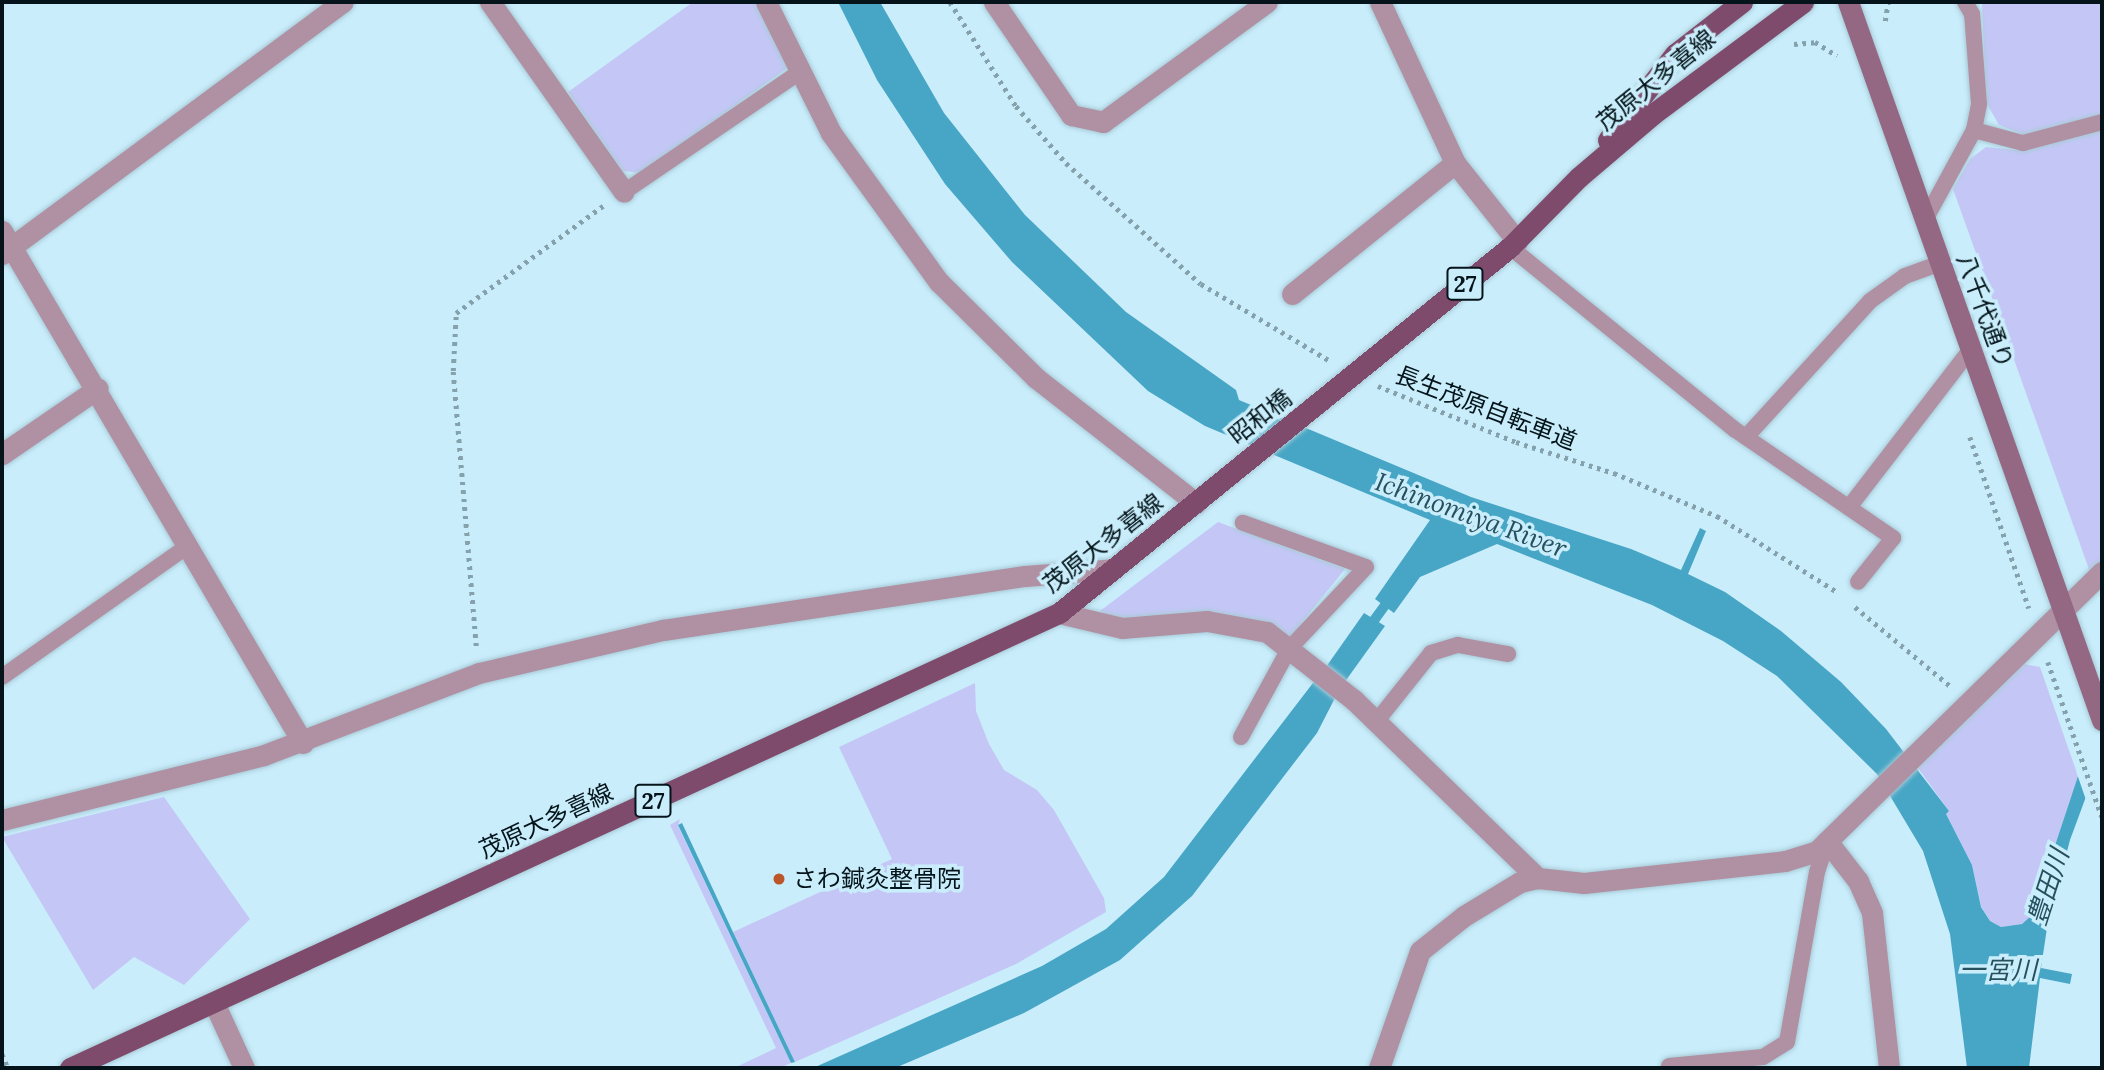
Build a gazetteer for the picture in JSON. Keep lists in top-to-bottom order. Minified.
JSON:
{"streets":{"main road":["茂原大多喜線","27","昭和橋"],"street":["八千代通り"],"path":["長生茂原自転車道"]},"crossings":[["茂原大多喜線","長生茂原自転車道"],["茂原大多喜線","昭和橋"],["長生茂原自転車道","昭和橋"]],"water":["Ichinomiya River","豊田川","一宮川"],"places":["さわ鍼灸整骨院"]}
